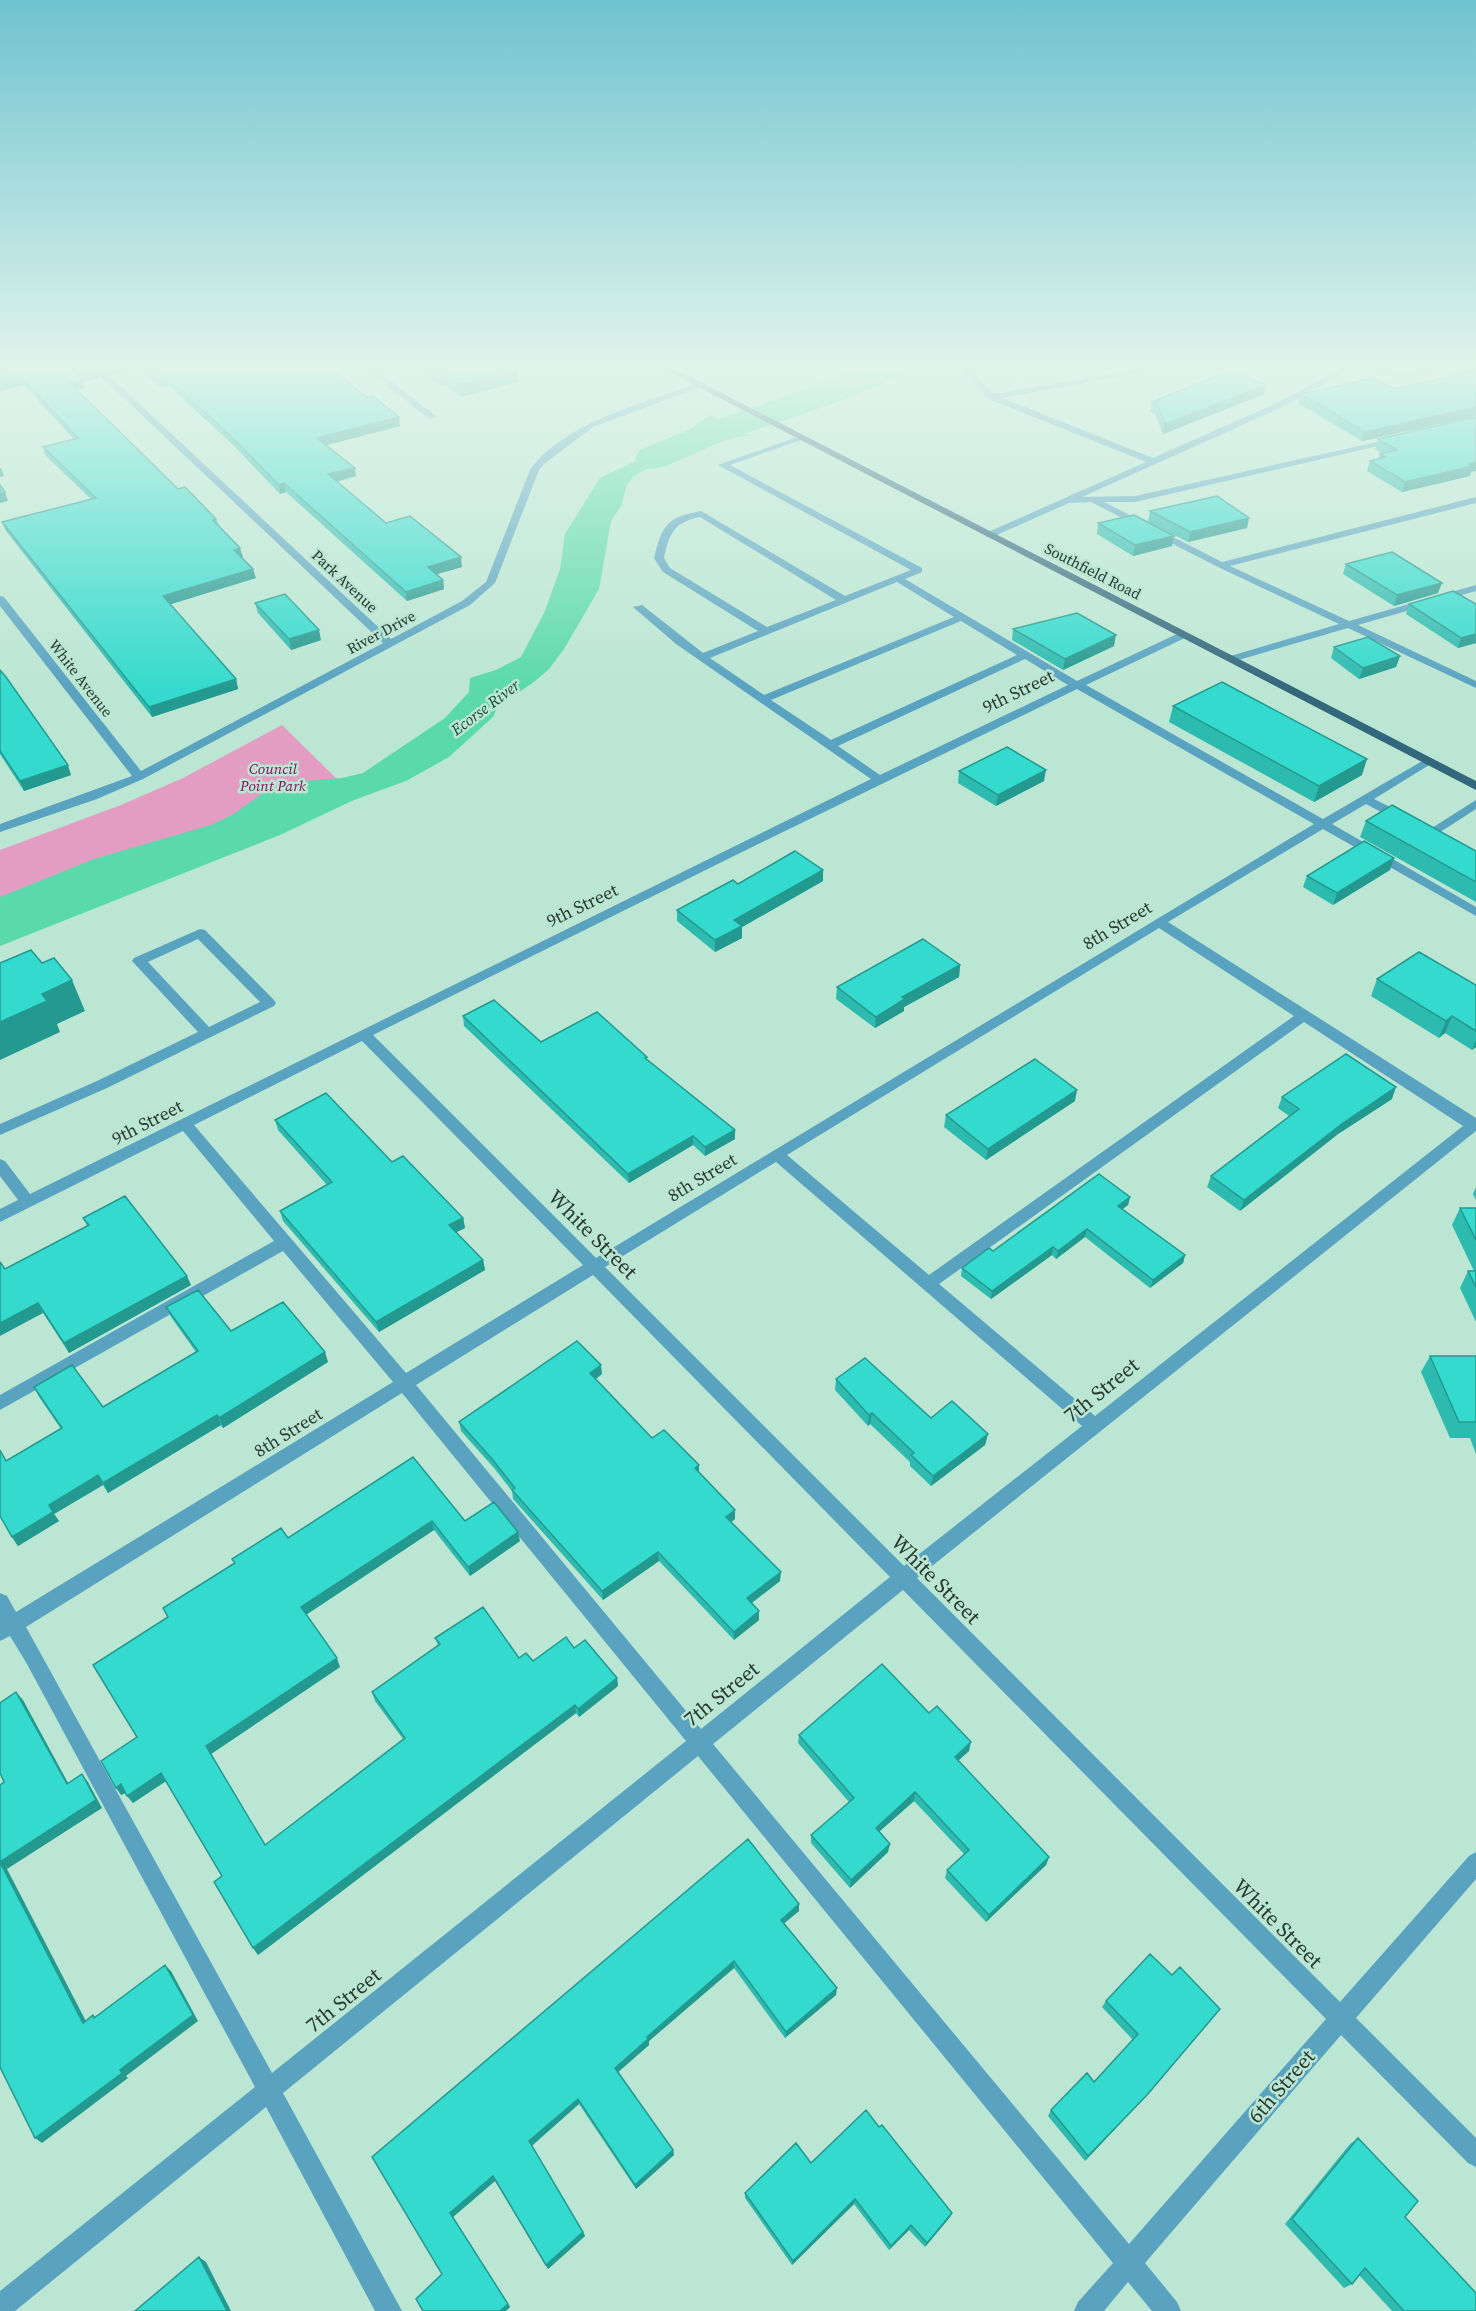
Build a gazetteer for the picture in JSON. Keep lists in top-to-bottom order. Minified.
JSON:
{"streets":{"main road":["Southfield Road"],"street":["Park Avenue","River Drive","White Avenue","9th Street","8th Street","White Street","7th Street","6th Street"]},"crossings":[["Southfield Road","9th Street"],["Southfield Road","8th Street"],["Park Avenue","River Drive"],["River Drive","White Avenue"],["9th Street","White Street"],["8th Street","White Street"],["White Street","7th Street"],["White Street","6th Street"]],"water":["Ecorse River"],"parks":["Council Point Park"]}
